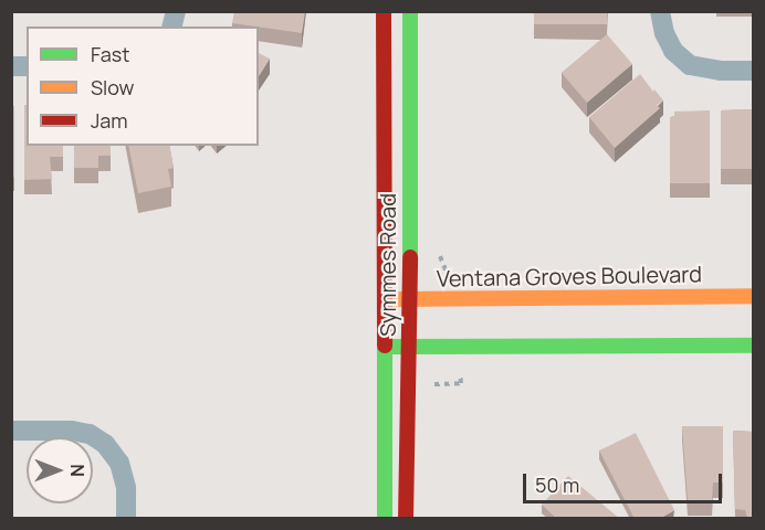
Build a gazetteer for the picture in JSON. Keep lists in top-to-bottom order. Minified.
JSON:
{"streets":{"street":["Symmes Road","Ventana Groves Boulevard"]},"crossings":[["Symmes Road","Ventana Groves Boulevard"]],"legend":["Fast","Slow","Jam"],"scale_bar":"50 m","north":"right"}
